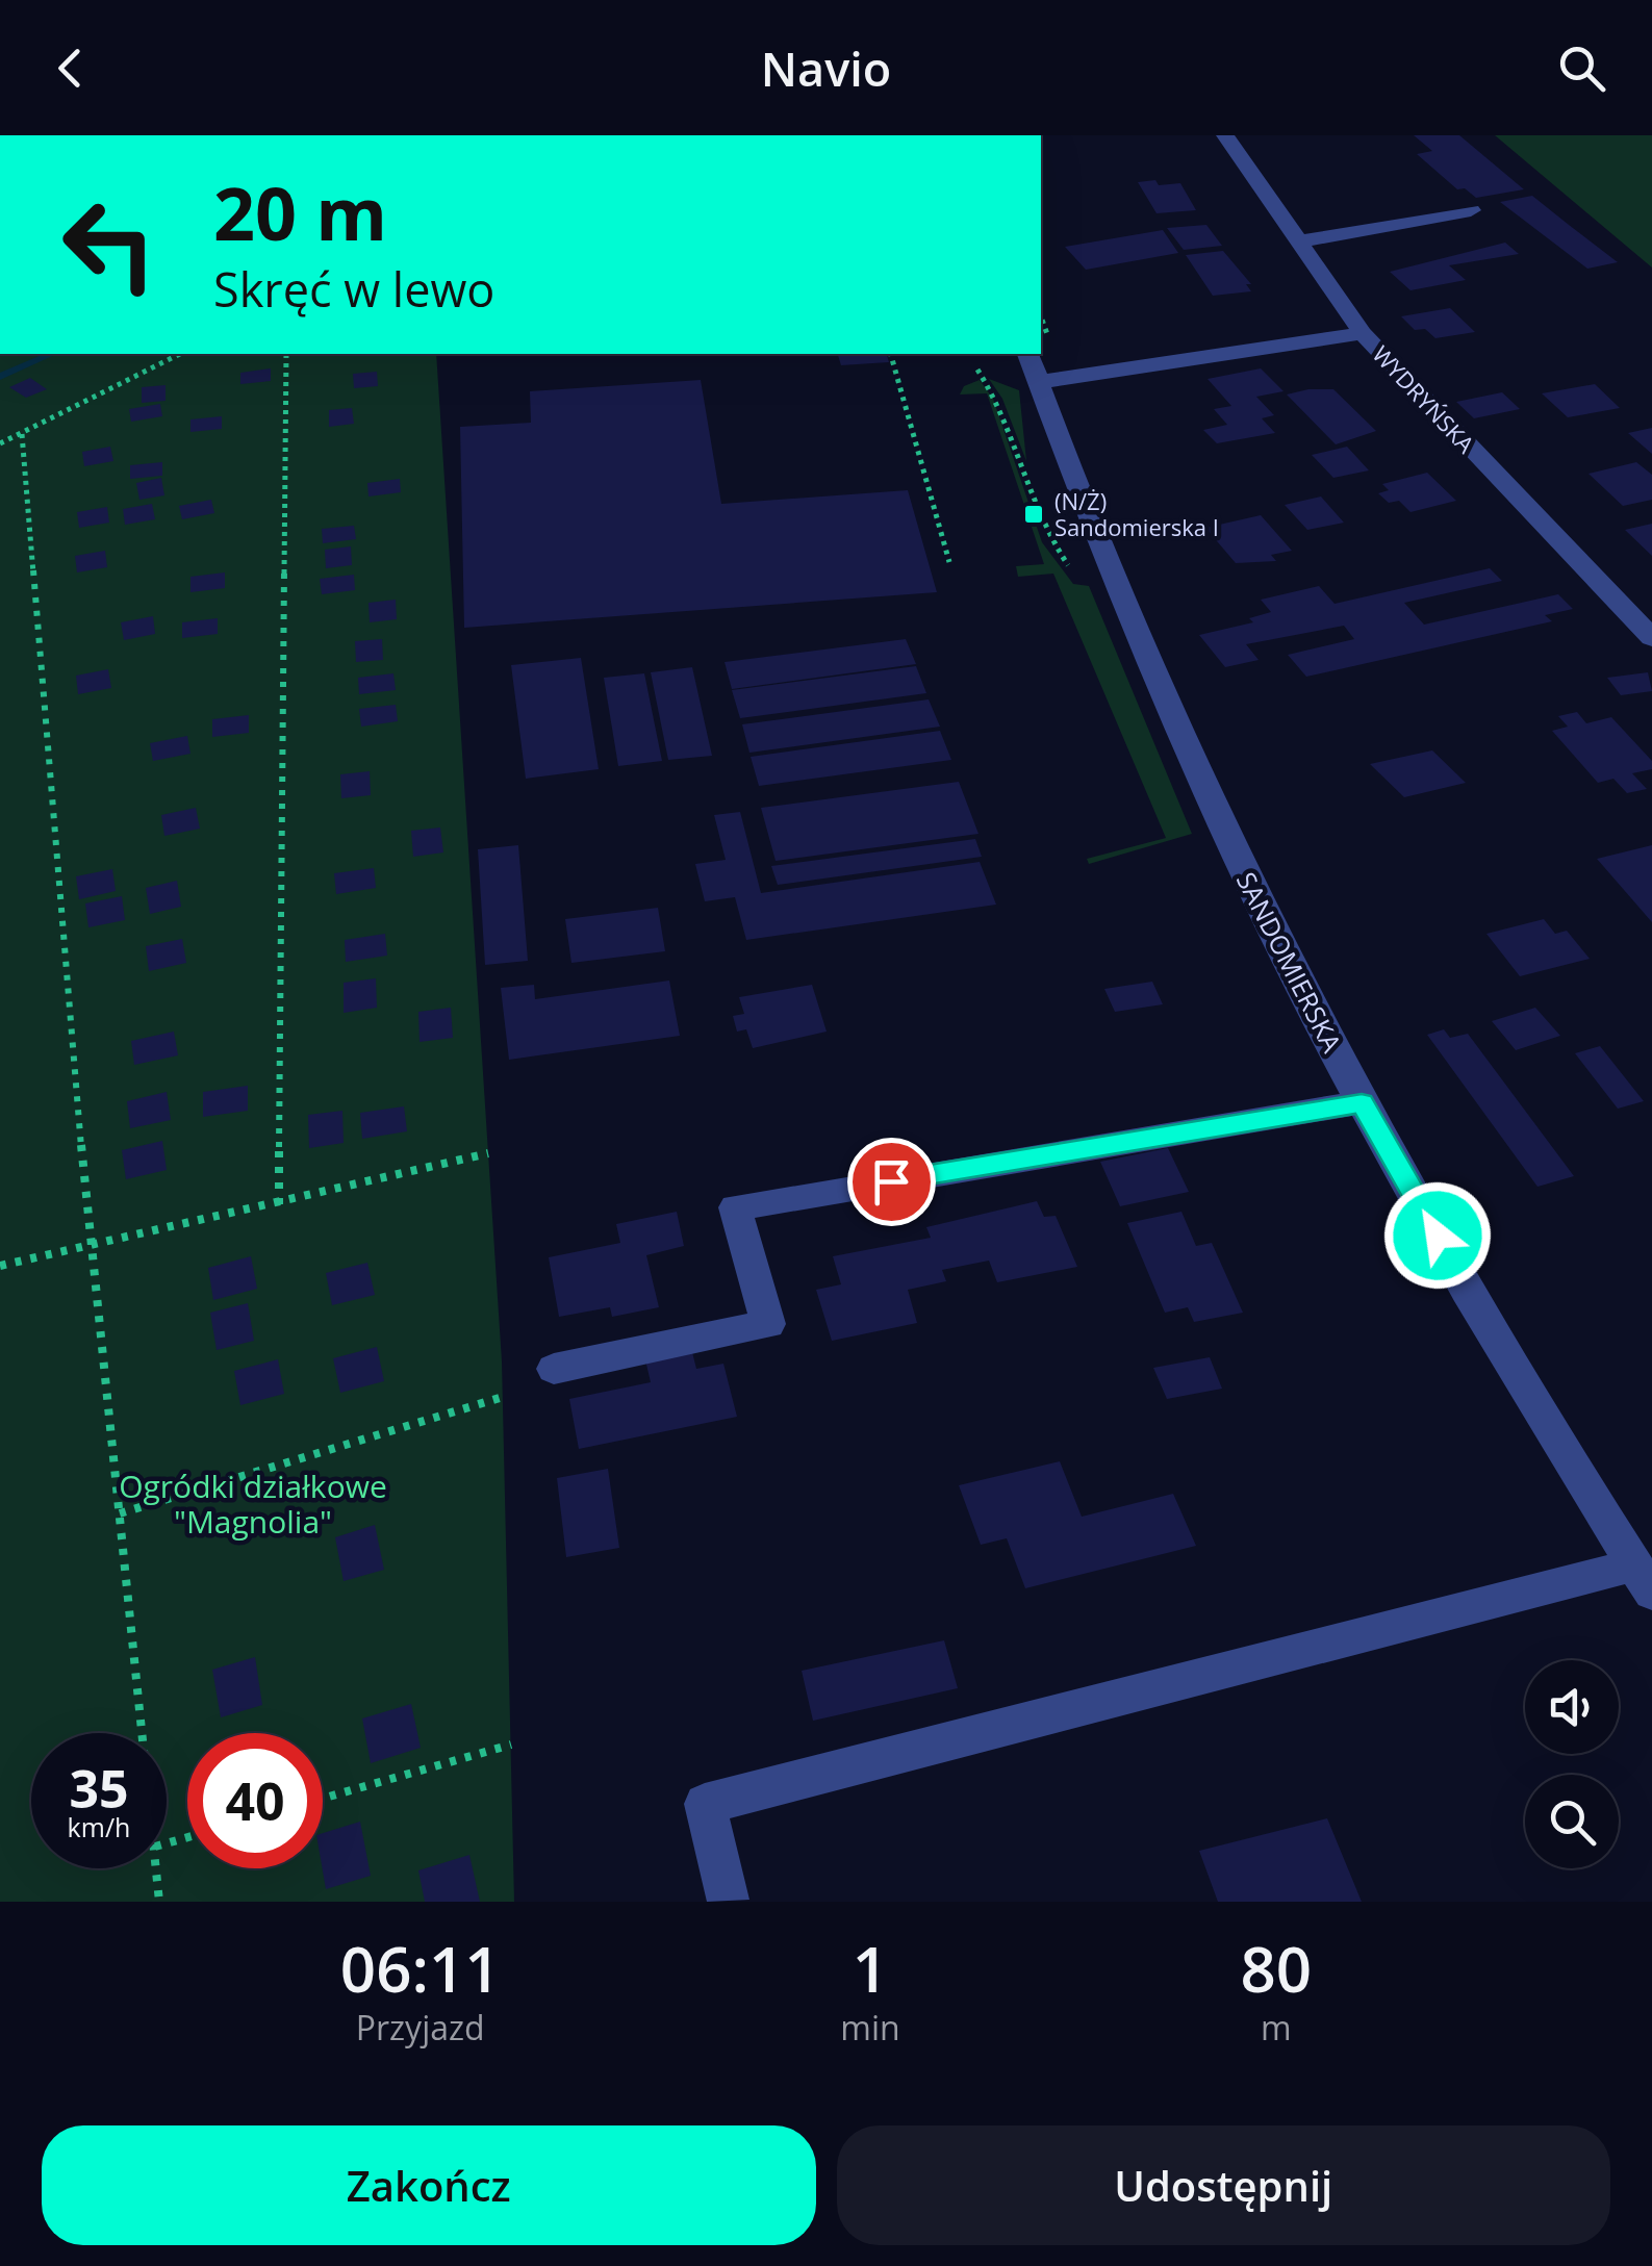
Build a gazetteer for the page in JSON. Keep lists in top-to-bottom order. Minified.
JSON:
{"streets":{"street":["WYDRYŃSKA","SANDOMIERSKA"]},"parks":["Ogródki działkowe \"Magnolia\""],"places":{"transit":["(N/Ż) Sandomierska I"]},"page":{"header":"Navio","turn":["20 m","Skręć w lewo"],"speed":"35 km/h","limit":"40","eta":["06:11","Przyjazd","1","min","80","m"],"buttons":["Zakończ","Udostępnij"]}}
